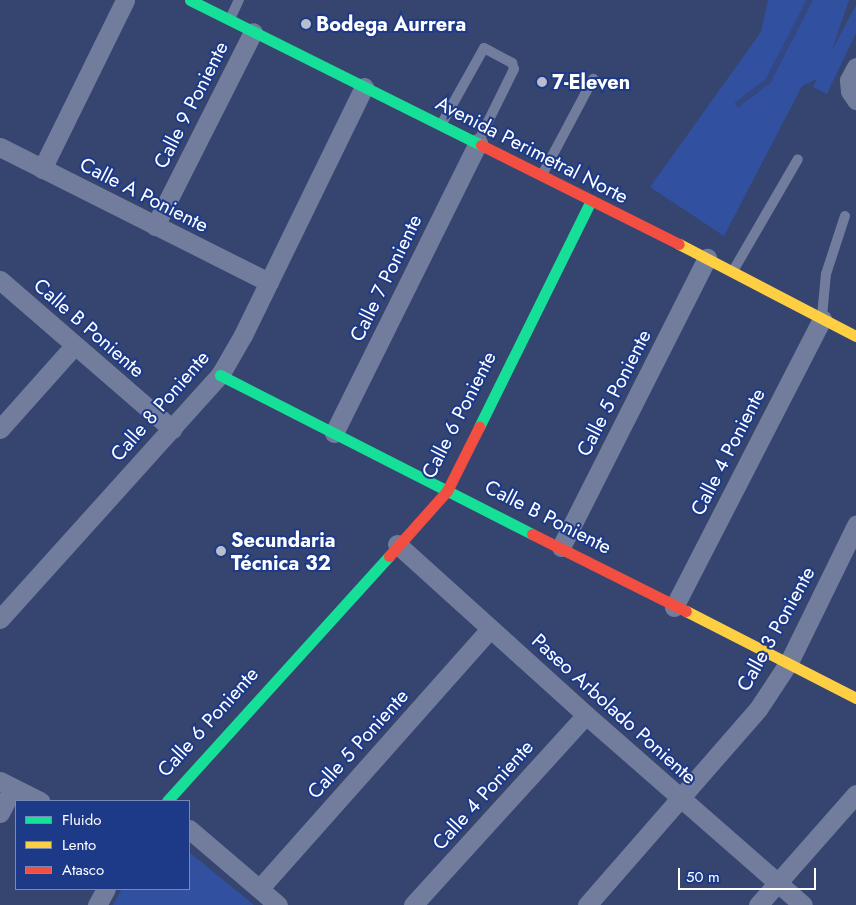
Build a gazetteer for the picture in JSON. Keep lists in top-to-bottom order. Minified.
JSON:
{"streets":{"street":["Calle 9 Poniente","Avenida Perimetral Norte","Calle A Poniente","Calle 7 Poniente","Calle B Poniente","Calle 5 Poniente","Calle 8 Poniente","Calle 6 Poniente","Calle 4 Poniente","Calle 3 Poniente","Paseo Arbolado Poniente"]},"crossings":[["Calle 9 Poniente","Avenida Perimetral Norte"],["Calle 9 Poniente","Calle A Poniente"],["Avenida Perimetral Norte","Calle 7 Poniente"],["Avenida Perimetral Norte","Calle 5 Poniente"],["Avenida Perimetral Norte","Calle 8 Poniente"],["Avenida Perimetral Norte","Calle 6 Poniente"],["Avenida Perimetral Norte","Calle 4 Poniente"],["Calle A Poniente","Calle 8 Poniente"],["Calle 7 Poniente","Calle B Poniente"],["Calle B Poniente","Calle 5 Poniente"],["Calle B Poniente","Calle 8 Poniente"],["Calle B Poniente","Calle 6 Poniente"],["Calle B Poniente","Calle 4 Poniente"],["Calle B Poniente","Calle 3 Poniente"],["Calle 5 Poniente","Paseo Arbolado Poniente"],["Calle 6 Poniente","Paseo Arbolado Poniente"],["Calle 4 Poniente","Paseo Arbolado Poniente"],["Calle 3 Poniente","Paseo Arbolado Poniente"]],"places":["Bodega Aurrera","7-Eleven","Secundaria Técnica 32"],"legend":["Fluido","Lento","Atasco"],"scale_bar":"50 m"}
